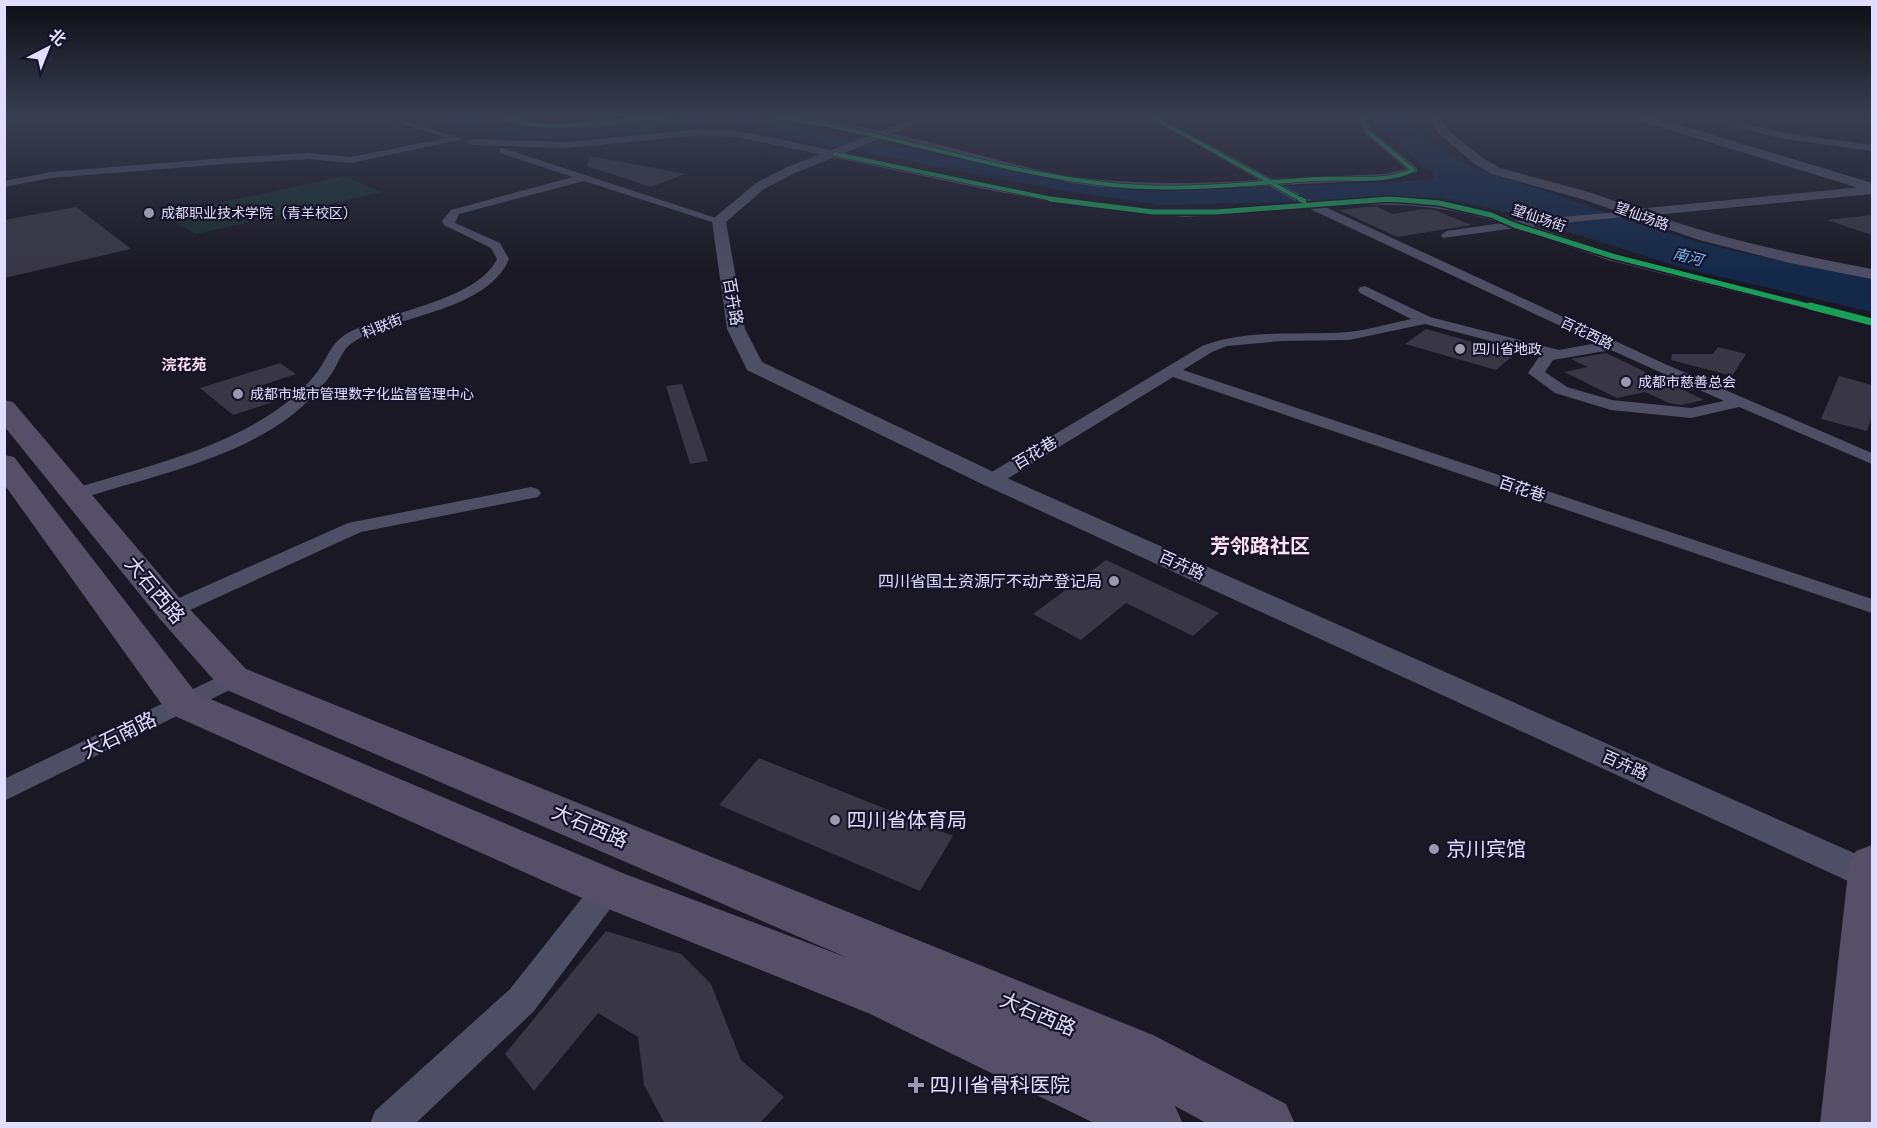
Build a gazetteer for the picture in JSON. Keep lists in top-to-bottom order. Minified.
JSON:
{"streets":{"main road":["大石西路"],"street":["望仙场路","望仙场街","百卉路","科联街","百花西路","百花巷","大石南路"]},"crossings":[["望仙场街","百花西路"],["百卉路","百花巷"],["科联街","大石西路"],["大石西路","大石南路"]],"districts":["浣花苑","芳邻路社区"],"water":["南河"],"places":{"other":["成都职业技术学院（青羊校区）","四川省地政","成都市慈善总会","成都市城市管理数字化监督管理中心","四川省国土资源厅不动产登记局","四川省体育局","京川宾馆"],"health":["四川省骨科医院"]},"north":"top right"}
